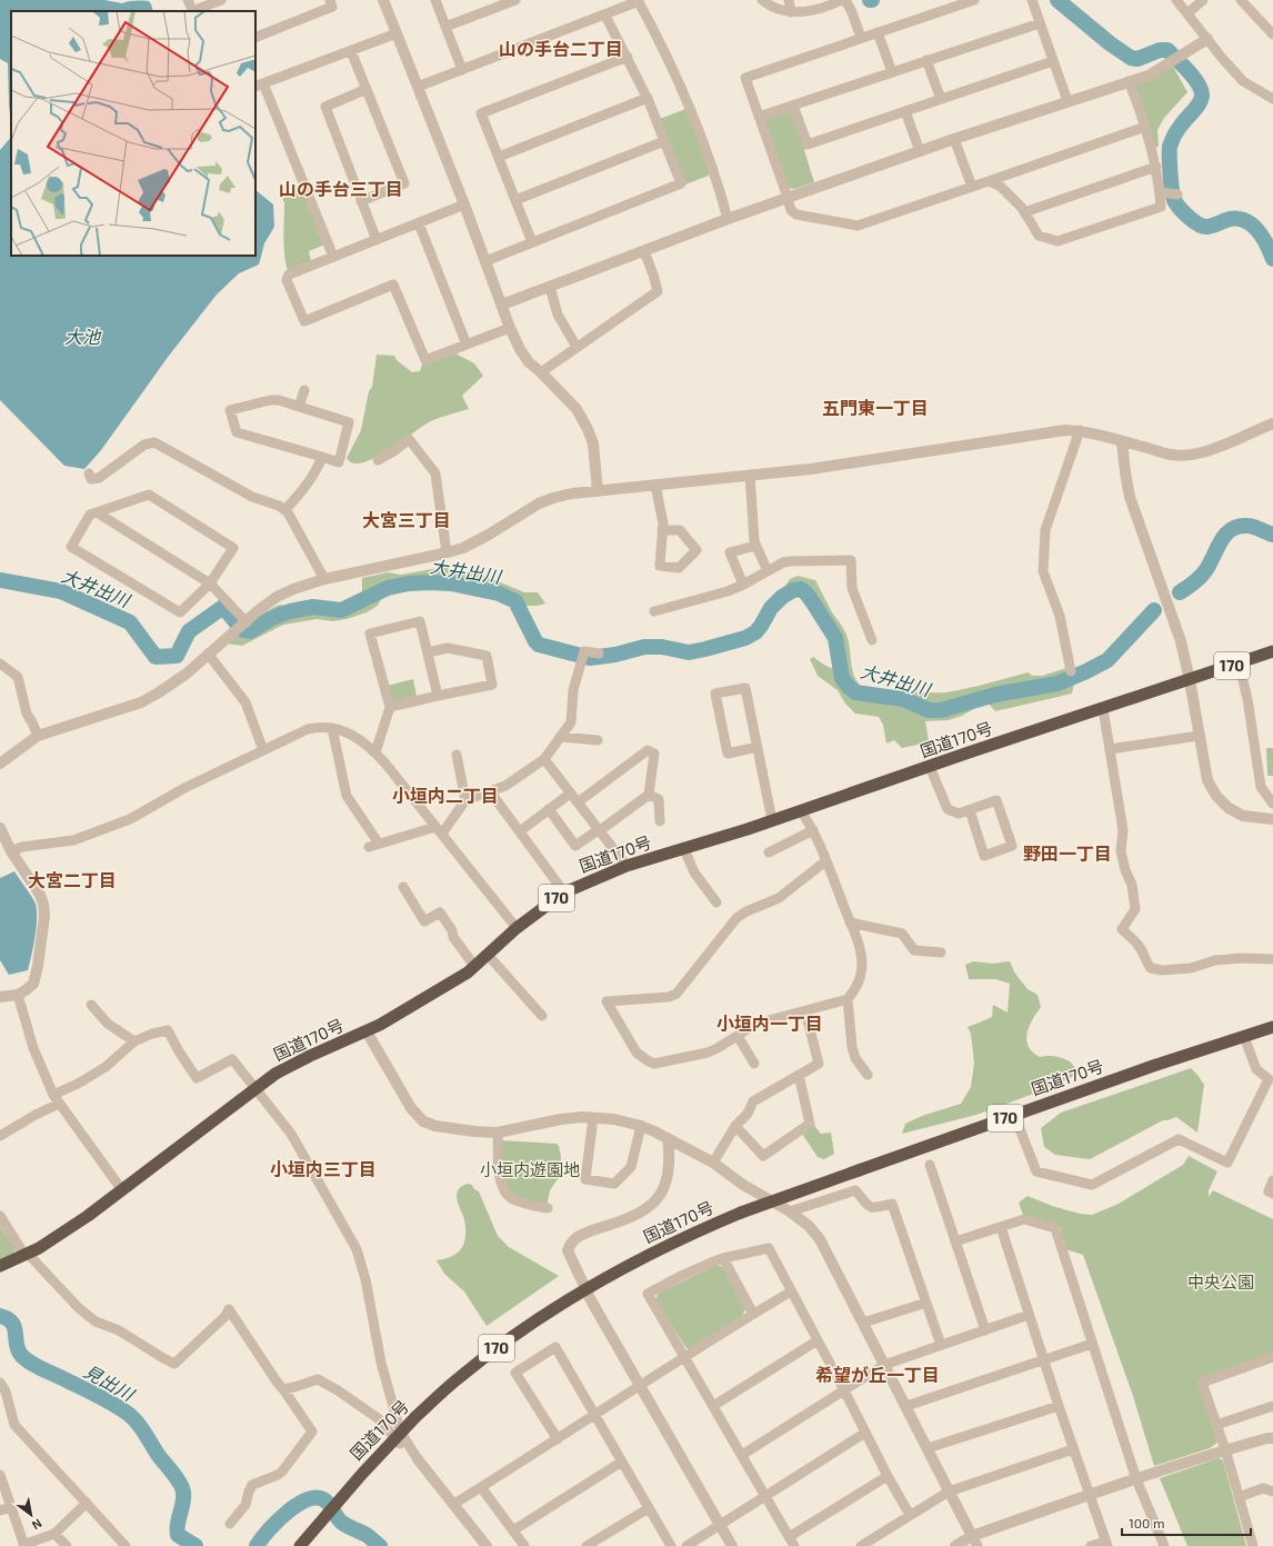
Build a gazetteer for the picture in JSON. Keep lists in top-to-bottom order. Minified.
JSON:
{"streets":{"highway":["170","国道170号"]},"districts":["山の手台二丁目","山の手台三丁目","五門東一丁目","大宮三丁目","小垣内二丁目","野田一丁目","大宮二丁目","小垣内一丁目","小垣内三丁目","希望が丘一丁目"],"water":["大池","大井出川","見出川"],"parks":["小垣内遊園地","中央公園"],"scale_bar":"100 m","north":"bottom right"}
